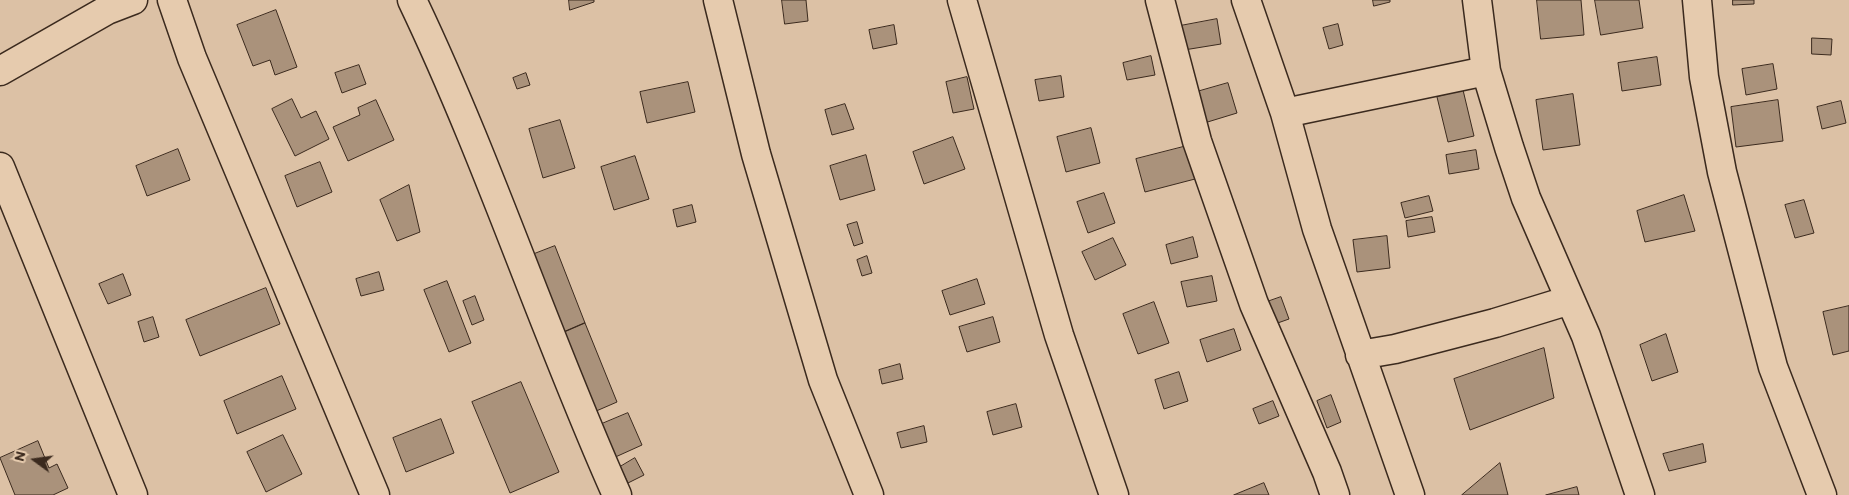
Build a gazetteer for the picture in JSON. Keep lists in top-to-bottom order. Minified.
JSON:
{"north":"left"}
